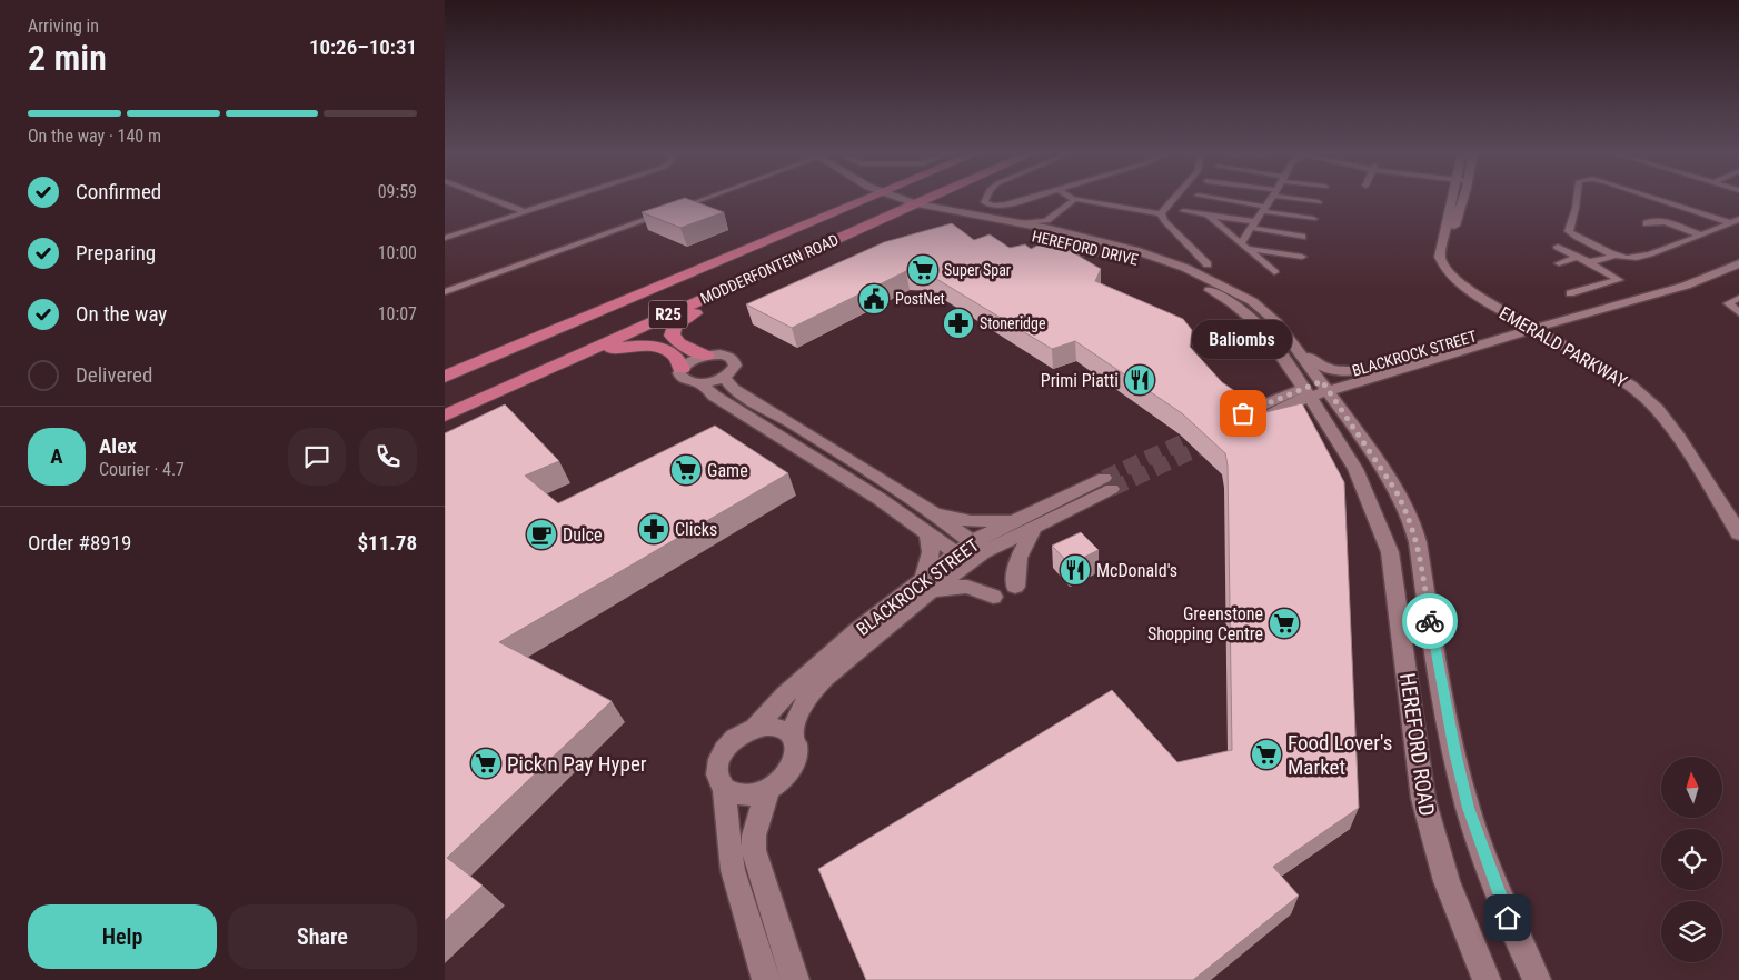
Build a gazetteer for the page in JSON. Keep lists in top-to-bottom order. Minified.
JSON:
{"streets":{"main road":["MODDERFONTEIN ROAD","R25"],"street":["HEREFORD DRIVE","EMERALD PARKWAY","BLACKROCK STREET","HEREFORD ROAD"]},"crossings":[["HEREFORD DRIVE","MODDERFONTEIN ROAD"],["HEREFORD DRIVE","BLACKROCK STREET"],["HEREFORD DRIVE","HEREFORD ROAD"],["EMERALD PARKWAY","BLACKROCK STREET"],["BLACKROCK STREET","HEREFORD ROAD"]],"places":{"supermarket":["Super Spar","Game","Greenstone Shopping Centre","Food Lover's Market","Pick n Pay Hyper"],"public building":["PostNet"],"pharmacy":["Stoneridge","Clicks"],"restaurant":["Primi Piatti","McDonald's"],"other":["Baliombs"],"cafe":["Dulce"]},"north":"top","page":{"heading":["2 min","Arriving in","10:26–10:31"],"panel":["Alex","Courier · 4.7","Order #8919","$11.78"],"bar":"On the way · 140 m","list":[["Confirmed","09:59"],["Preparing","10:00"],["On the way","10:07"],"Delivered"],"bubble":"Baliombs","round":"A","buttons":["Help","Share"]}}
